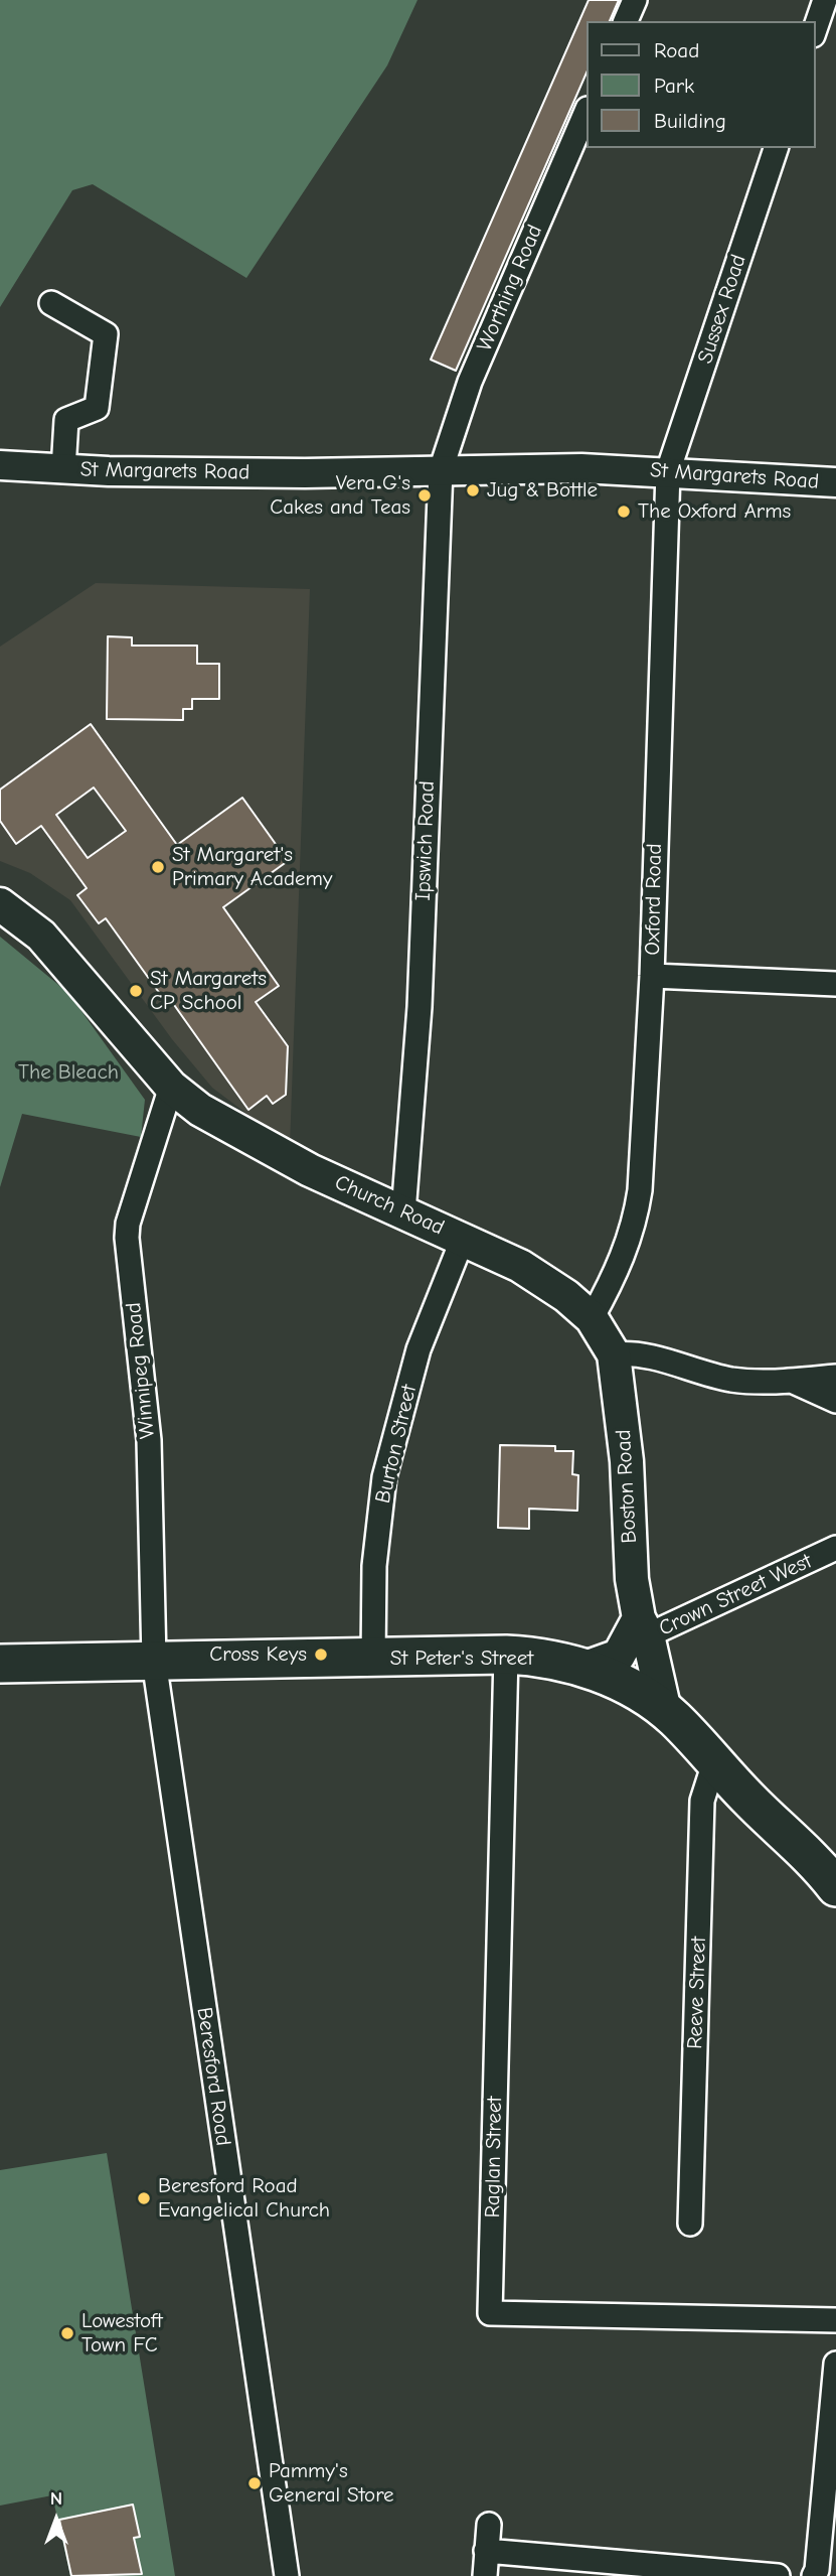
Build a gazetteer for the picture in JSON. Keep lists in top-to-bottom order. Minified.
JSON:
{"streets":{"main road":["Church Road","Boston Road","St Peter's Street"],"street":["Worthing Road","Sussex Road","St Margarets Road","Ipswich Road","Oxford Road","Winnipeg Road","Burton Street","Crown Street West","Reeve Street","Beresford Road","Raglan Street"]},"crossings":[["Worthing Road","St Margarets Road"],["Worthing Road","Ipswich Road"],["Sussex Road","St Margarets Road"],["Sussex Road","Oxford Road"],["St Margarets Road","Ipswich Road"],["St Margarets Road","Oxford Road"],["Ipswich Road","Church Road"],["Oxford Road","Church Road"],["Church Road","Winnipeg Road"],["Church Road","Burton Street"],["Church Road","Boston Road"],["Winnipeg Road","St Peter's Street"],["Winnipeg Road","Beresford Road"],["Burton Street","St Peter's Street"],["Boston Road","Crown Street West"],["Boston Road","St Peter's Street"],["St Peter's Street","Reeve Street"],["St Peter's Street","Beresford Road"],["St Peter's Street","Raglan Street"]],"parks":["The Bleach"],"places":["Jug & Bottle","Vera G's Cakes and Teas","The Oxford Arms","St Margaret's Primary Academy","St Margarets CP School","Cross Keys","Beresford Road Evangelical Church","Lowestoft Town FC","Pammy's General Store"],"legend":["Road","Park","Building"],"north":"top"}
